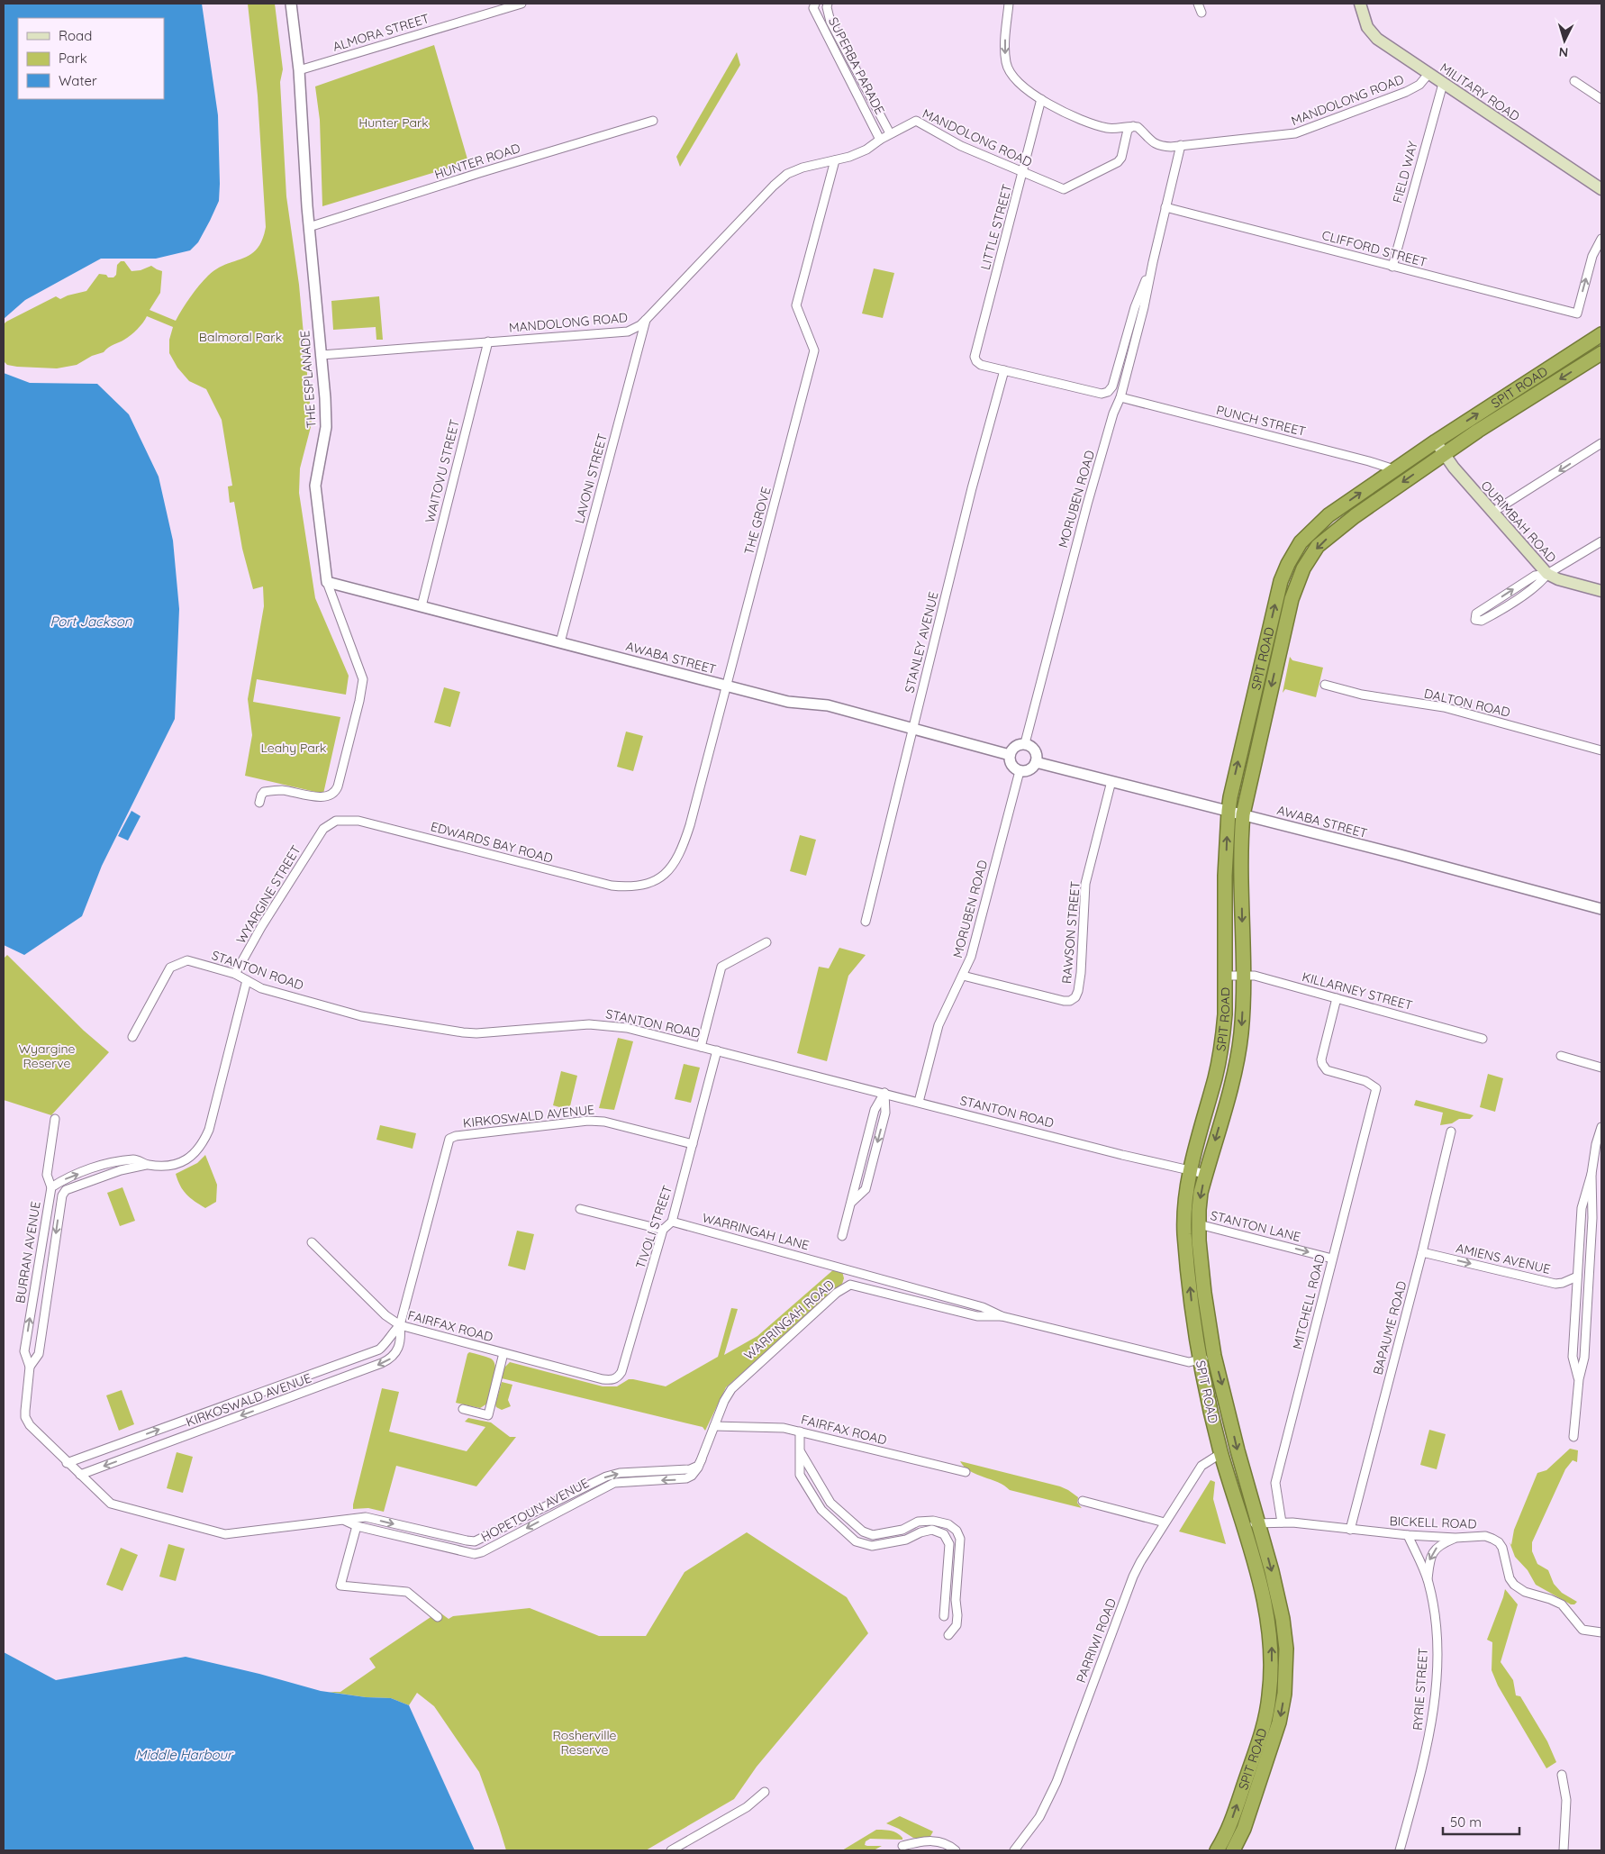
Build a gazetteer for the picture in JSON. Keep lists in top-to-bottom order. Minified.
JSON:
{"streets":{"highway":["SPIT ROAD"],"main road":["MILITARY ROAD","OURIMBAH ROAD"],"street":["ALMORA STREET","SUPERBA PARADE","MANDOLONG ROAD","HUNTER ROAD","FIELD WAY","LITTLE STREET","CLIFFORD STREET","THE ESPLANADE","PUNCH STREET","WAITOVU STREET","LAVONI STREET","MORUBEN ROAD","THE GROVE","STANLEY AVENUE","AWABA STREET","DALTON ROAD","EDWARDS BAY ROAD","WYARGINE STREET","RAWSON STREET","STANTON ROAD","KILLARNEY STREET","KIRKOSWALD AVENUE","STANTON LANE","TIVOLI STREET","WARRINGAH LANE","BURRAN AVENUE","AMIENS AVENUE","MITCHELL ROAD","WARRINGAH ROAD","FAIRFAX ROAD","BAPAUME ROAD","HOPETOUN AVENUE","BICKELL ROAD","PARRIWI ROAD","RYRIE STREET"]},"crossings":[["ALMORA STREET","THE ESPLANADE"],["SUPERBA PARADE","MANDOLONG ROAD"],["MILITARY ROAD","MANDOLONG ROAD"],["MILITARY ROAD","FIELD WAY"],["MANDOLONG ROAD","LITTLE STREET"],["MANDOLONG ROAD","THE ESPLANADE"],["MANDOLONG ROAD","WAITOVU STREET"],["MANDOLONG ROAD","LAVONI STREET"],["MANDOLONG ROAD","MORUBEN ROAD"],["MANDOLONG ROAD","THE GROVE"],["HUNTER ROAD","THE ESPLANADE"],["FIELD WAY","CLIFFORD STREET"],["LITTLE STREET","MORUBEN ROAD"],["LITTLE STREET","STANLEY AVENUE"],["CLIFFORD STREET","MORUBEN ROAD"],["THE ESPLANADE","AWABA STREET"],["SPIT ROAD","PUNCH STREET"],["SPIT ROAD","OURIMBAH ROAD"],["SPIT ROAD","AWABA STREET"],["SPIT ROAD","STANTON ROAD"],["SPIT ROAD","KILLARNEY STREET"],["SPIT ROAD","STANTON LANE"],["SPIT ROAD","WARRINGAH ROAD"],["SPIT ROAD","BICKELL ROAD"],["SPIT ROAD","PARRIWI ROAD"],["PUNCH STREET","MORUBEN ROAD"],["WAITOVU STREET","AWABA STREET"],["LAVONI STREET","AWABA STREET"],["MORUBEN ROAD","STANLEY AVENUE"],["MORUBEN ROAD","AWABA STREET"],["MORUBEN ROAD","RAWSON STREET"],["MORUBEN ROAD","STANTON ROAD"],["THE GROVE","AWABA STREET"],["THE GROVE","EDWARDS BAY ROAD"],["STANLEY AVENUE","AWABA STREET"],["AWABA STREET","RAWSON STREET"],["EDWARDS BAY ROAD","WYARGINE STREET"],["WYARGINE STREET","STANTON ROAD"],["STANTON ROAD","TIVOLI STREET"],["STANTON ROAD","BURRAN AVENUE"],["KILLARNEY STREET","MITCHELL ROAD"],["KIRKOSWALD AVENUE","TIVOLI STREET"],["KIRKOSWALD AVENUE","BURRAN AVENUE"],["KIRKOSWALD AVENUE","FAIRFAX ROAD"],["KIRKOSWALD AVENUE","HOPETOUN AVENUE"],["STANTON LANE","MITCHELL ROAD"],["TIVOLI STREET","WARRINGAH LANE"],["TIVOLI STREET","FAIRFAX ROAD"],["WARRINGAH LANE","WARRINGAH ROAD"],["BURRAN AVENUE","HOPETOUN AVENUE"],["AMIENS AVENUE","BAPAUME ROAD"],["MITCHELL ROAD","BICKELL ROAD"],["WARRINGAH ROAD","HOPETOUN AVENUE"],["FAIRFAX ROAD","HOPETOUN AVENUE"],["BAPAUME ROAD","BICKELL ROAD"],["BICKELL ROAD","RYRIE STREET"]],"one_way":["STANTON LANE","AMIENS AVENUE"],"water":["Port Jackson","Middle Harbour"],"parks":["Hunter Park","Balmoral Park","Leahy Park","Wyargine Reserve","Rosherville Reserve"],"legend":["Road","Park","Water"],"scale_bar":"50 m","north":"bottom"}
